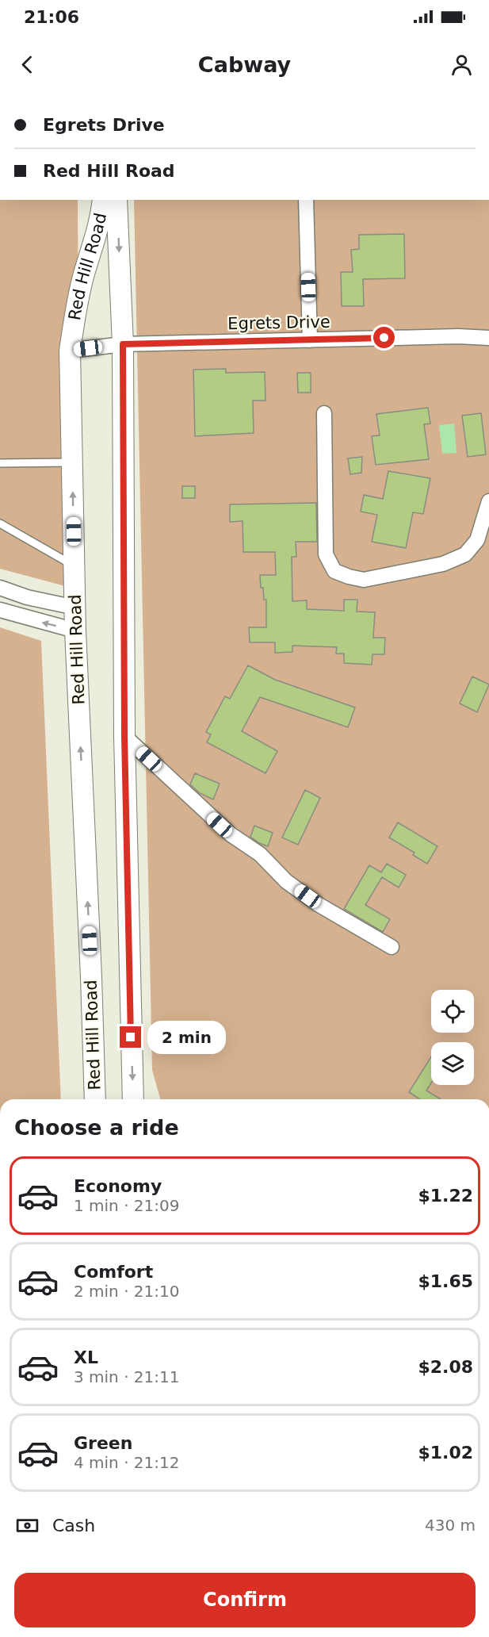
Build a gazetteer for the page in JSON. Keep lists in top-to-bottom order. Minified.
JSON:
{"streets":{"main road":["Red Hill Road"],"street":["Egrets Drive"]},"crossings":[["Red Hill Road","Egrets Drive"]],"page":{"status":"21:06","header":"Cabway","banner":["Egrets Drive","Red Hill Road"],"bubble":"2 min","heading":"Choose a ride","list":[{"name":"Economy","note":"1 min · 21:09","value":"$1.22"},{"name":"Comfort","note":"2 min · 21:10","value":"$1.65"},{"name":"XL","note":"3 min · 21:11","value":"$2.08"},{"name":"Green","note":"4 min · 21:12","value":"$1.02"}],"pay":["Cash","430 m"],"buttons":"Confirm"}}
